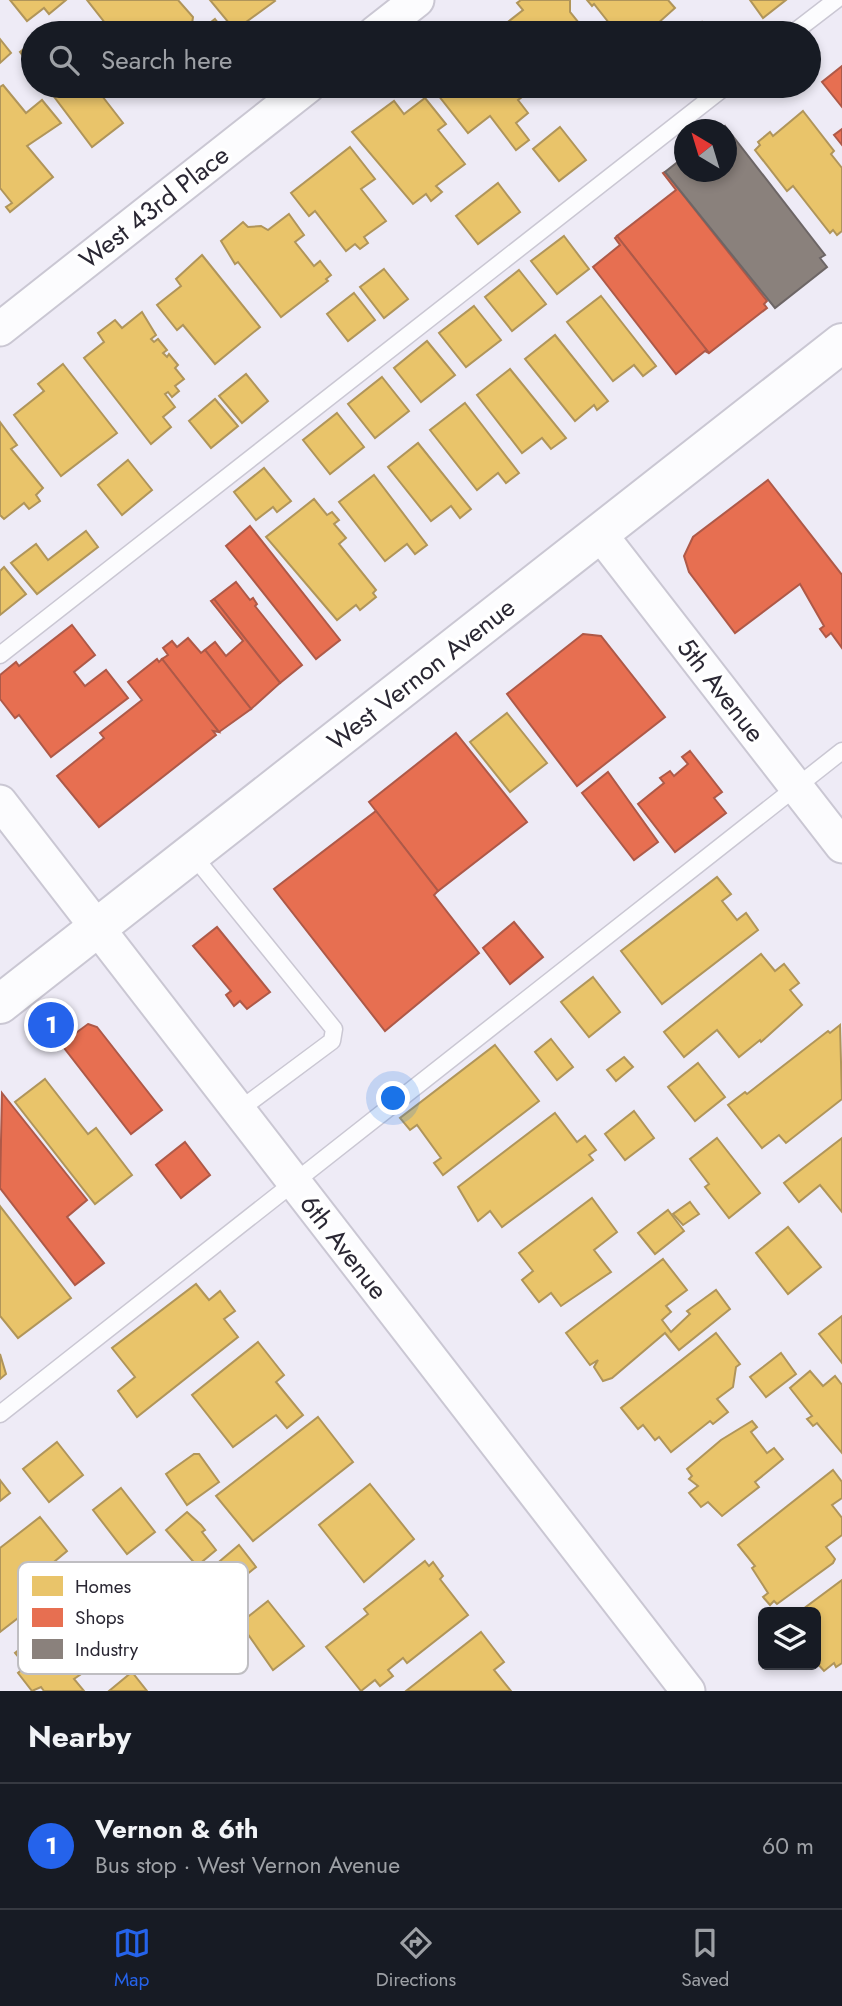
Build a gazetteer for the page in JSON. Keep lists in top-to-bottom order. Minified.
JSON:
{"streets":{"main road":["West Vernon Avenue"],"street":["West 43rd Place","5th Avenue","6th Avenue"]},"crossings":[["West Vernon Avenue","5th Avenue"],["West Vernon Avenue","6th Avenue"]],"legend":["Homes","Shops","Industry"],"north":"top left","page":{"search":"Search here","pins":"1","heading":"Nearby","list":[{"mark":"1","name":"Vernon & 6th","note":"Bus stop · West Vernon Avenue","value":"60 m"}],"nav":["Map","Directions","Saved"]}}
